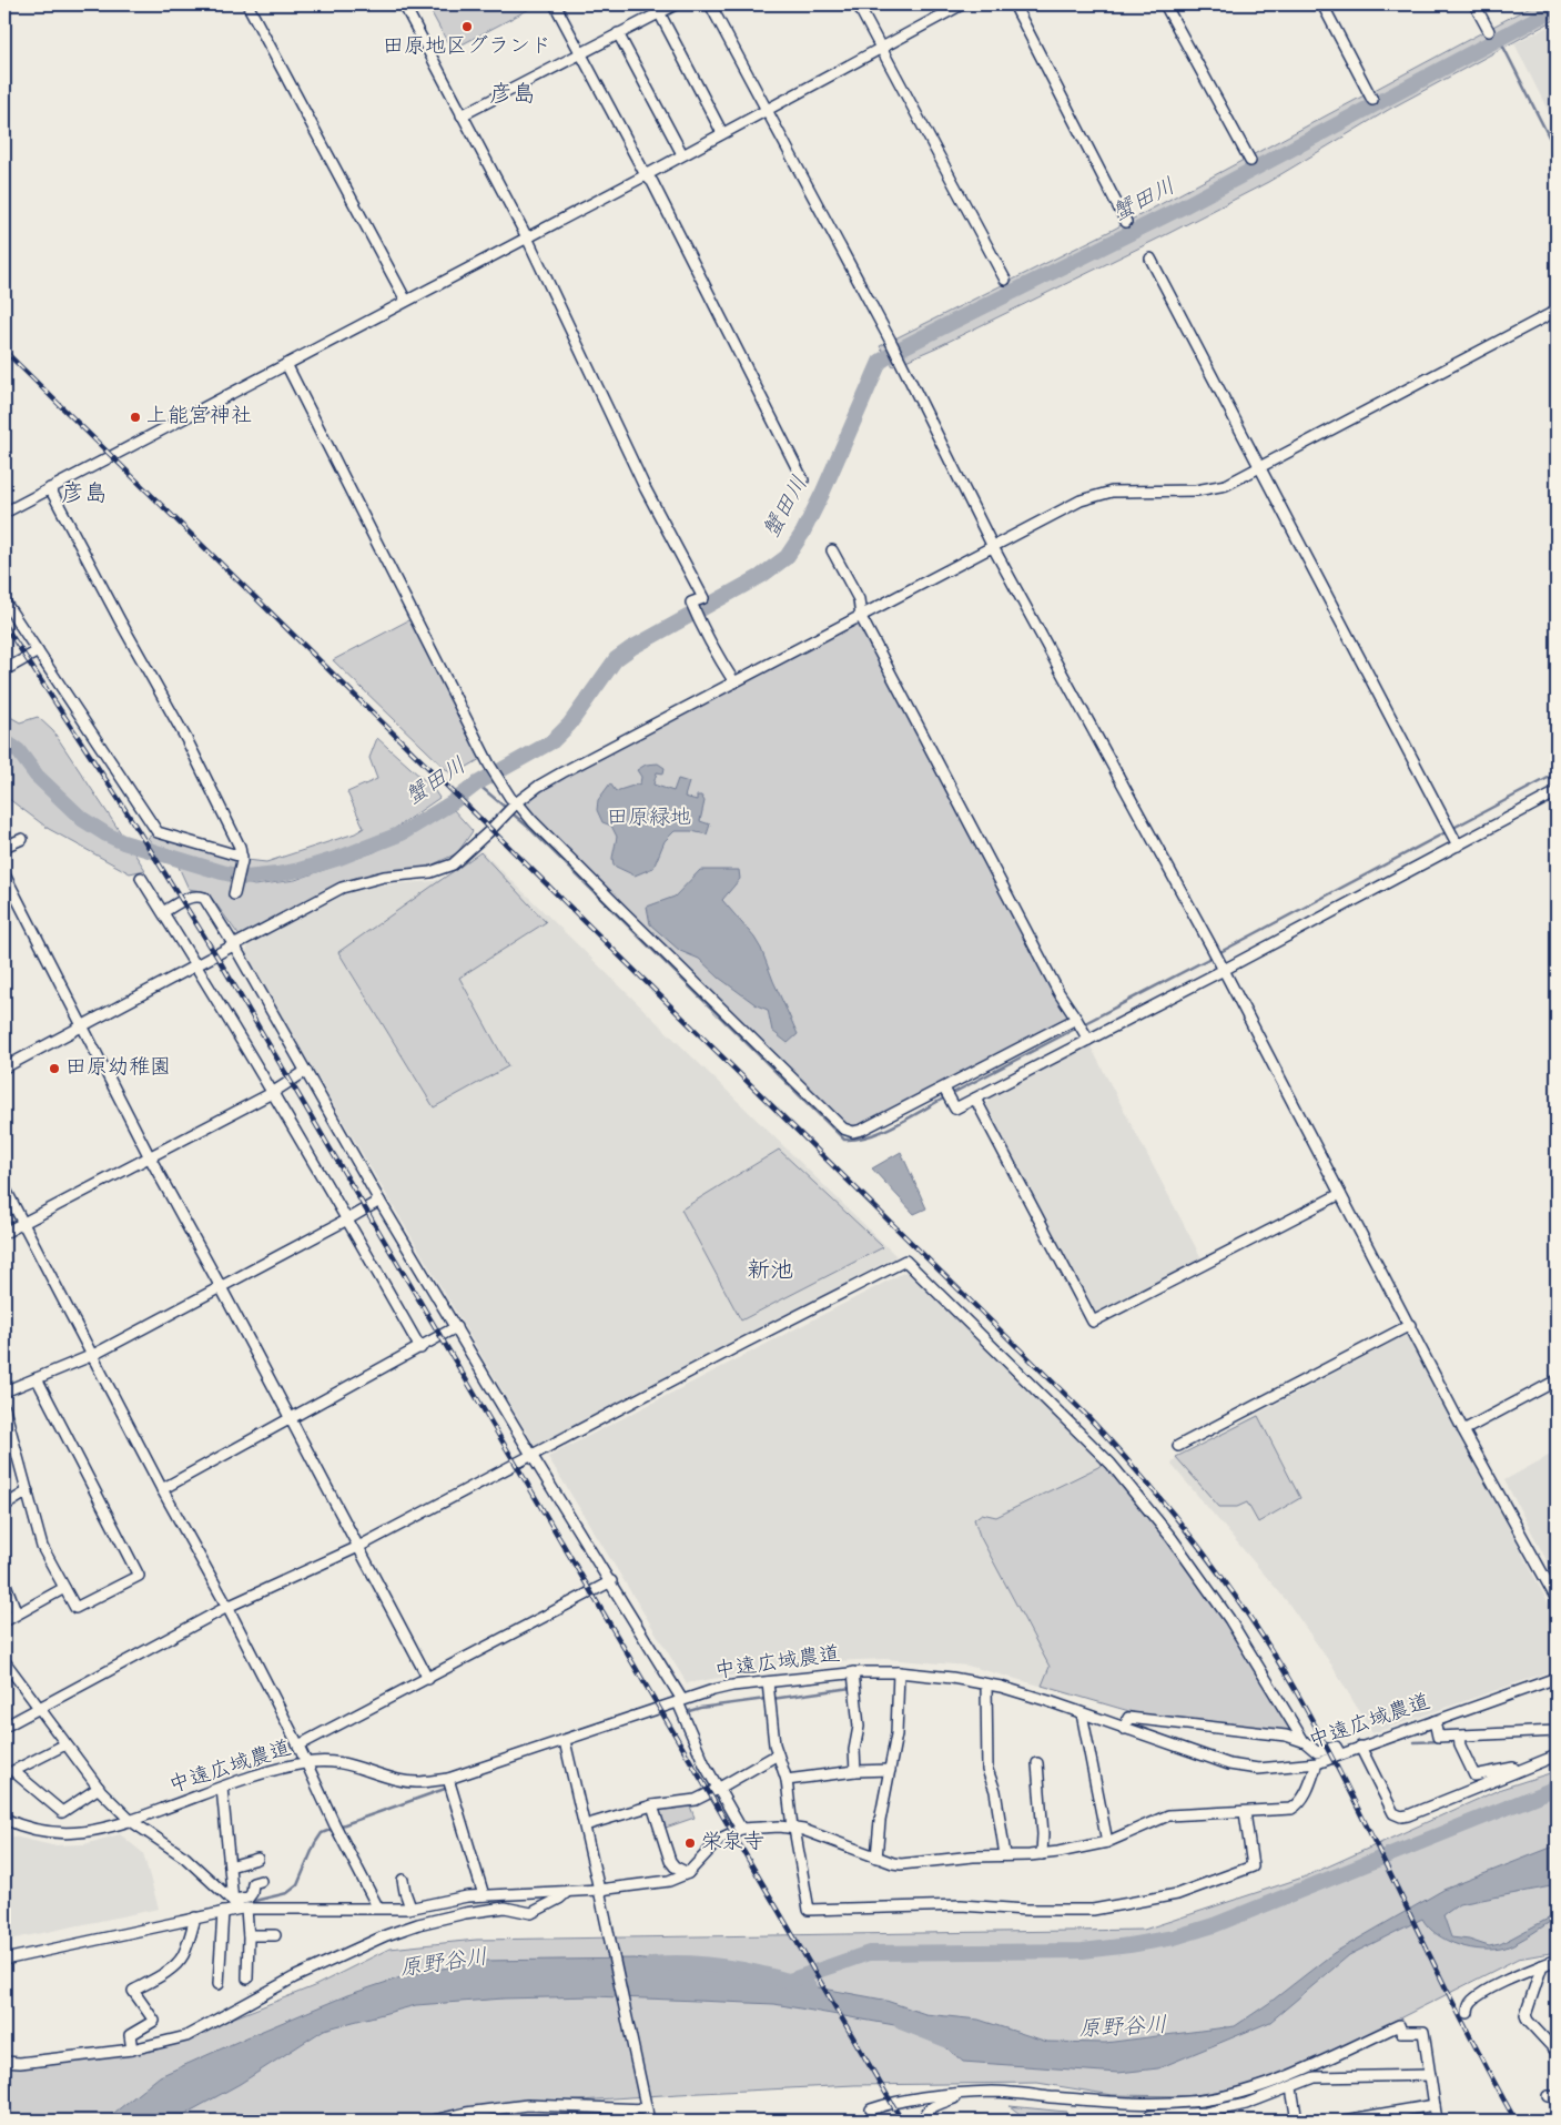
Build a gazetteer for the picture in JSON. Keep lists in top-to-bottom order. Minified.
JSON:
{"streets":{"street":["中遠広域農道"]},"districts":["彦島","彦島","新池"],"water":["蟹田川","原野谷川"],"parks":["田原緑地"],"places":["田原地区グランド","上能宮神社","田原幼稚園","栄泉寺"]}
